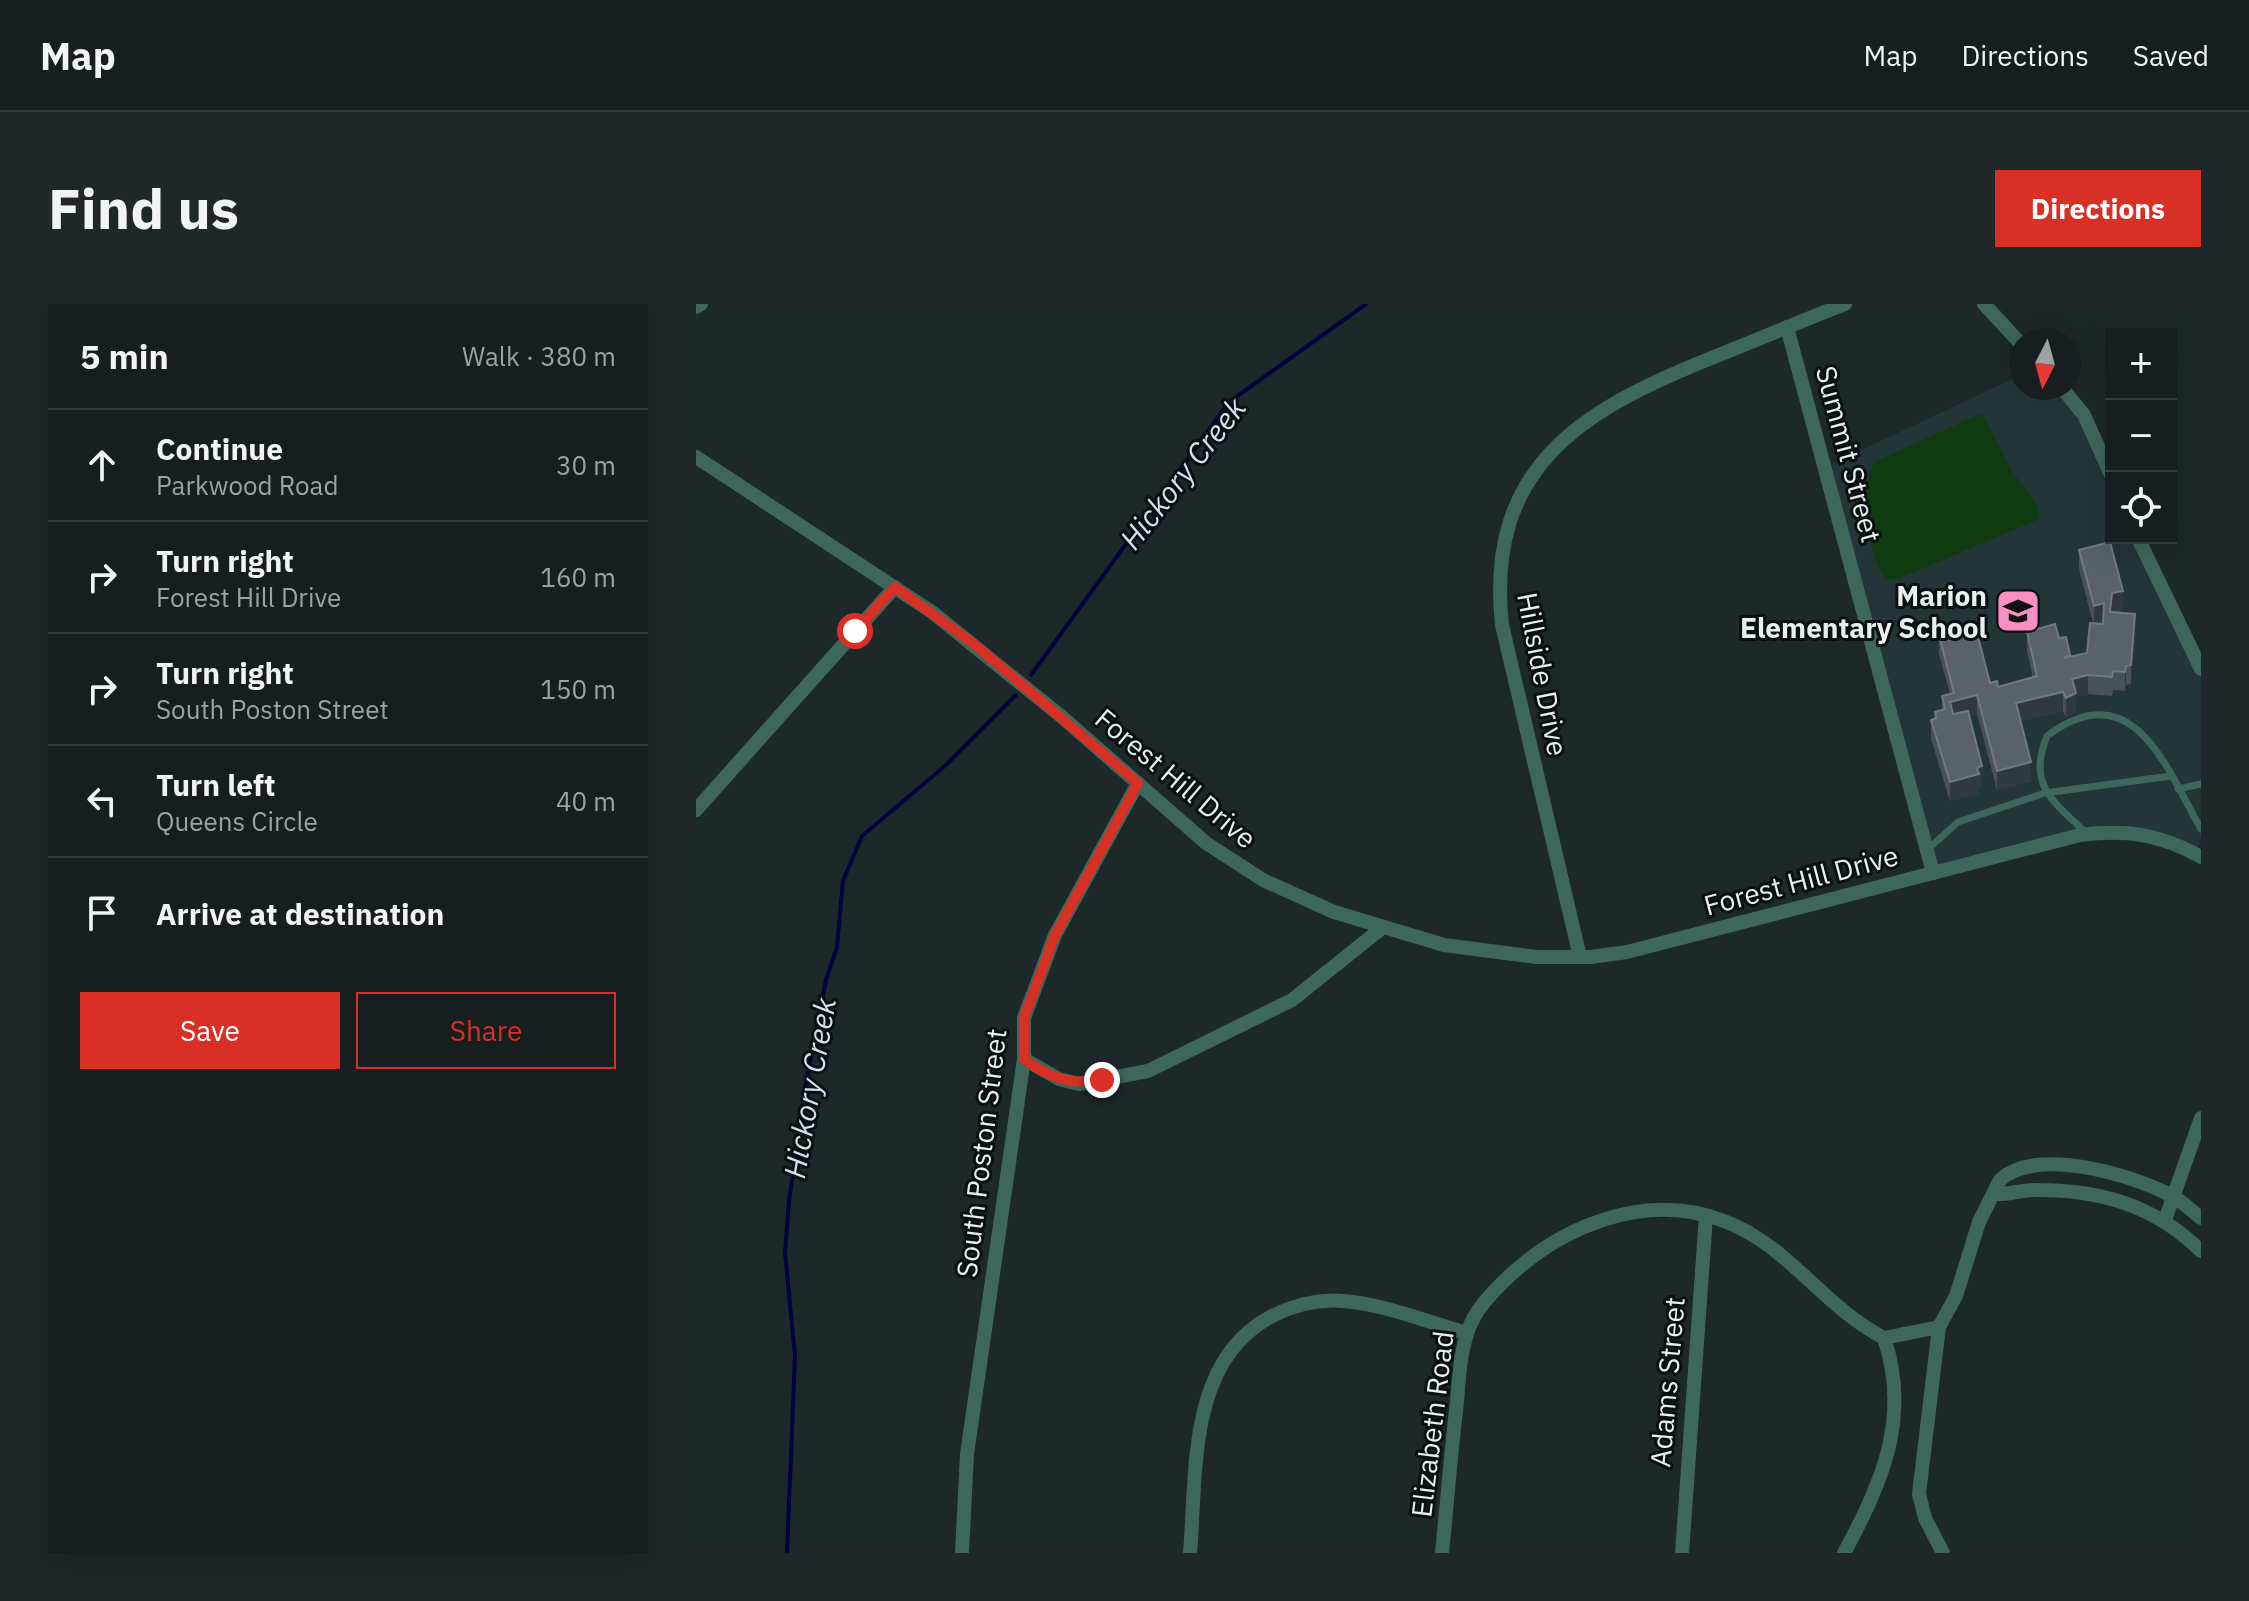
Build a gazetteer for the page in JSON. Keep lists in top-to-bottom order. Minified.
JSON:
{"streets":{"street":["Summit Street","Hillside Drive","Forest Hill Drive","South Poston Street","Adams Street","Elizabeth Road"]},"crossings":[["Summit Street","Hillside Drive"],["Summit Street","Forest Hill Drive"],["Hillside Drive","Forest Hill Drive"],["Forest Hill Drive","South Poston Street"],["Adams Street","Elizabeth Road"]],"water":["Hickory Creek"],"places":{"school or university":["Marion Elementary School"]},"north":"bottom","page":{"header":"Map","nav":["Map","Directions","Saved"],"buttons":["Directions",["Save","Share"]],"title":"Find us","heading":["5 min","Walk · 380 m"],"map_buttons":["+","−"],"list":[["Continue","Parkwood Road","30 m"],["Turn right","Forest Hill Drive","160 m"],["Turn right","South Poston Street","150 m"],["Turn left","Queens Circle","40 m"],"Arrive at destination"]}}
